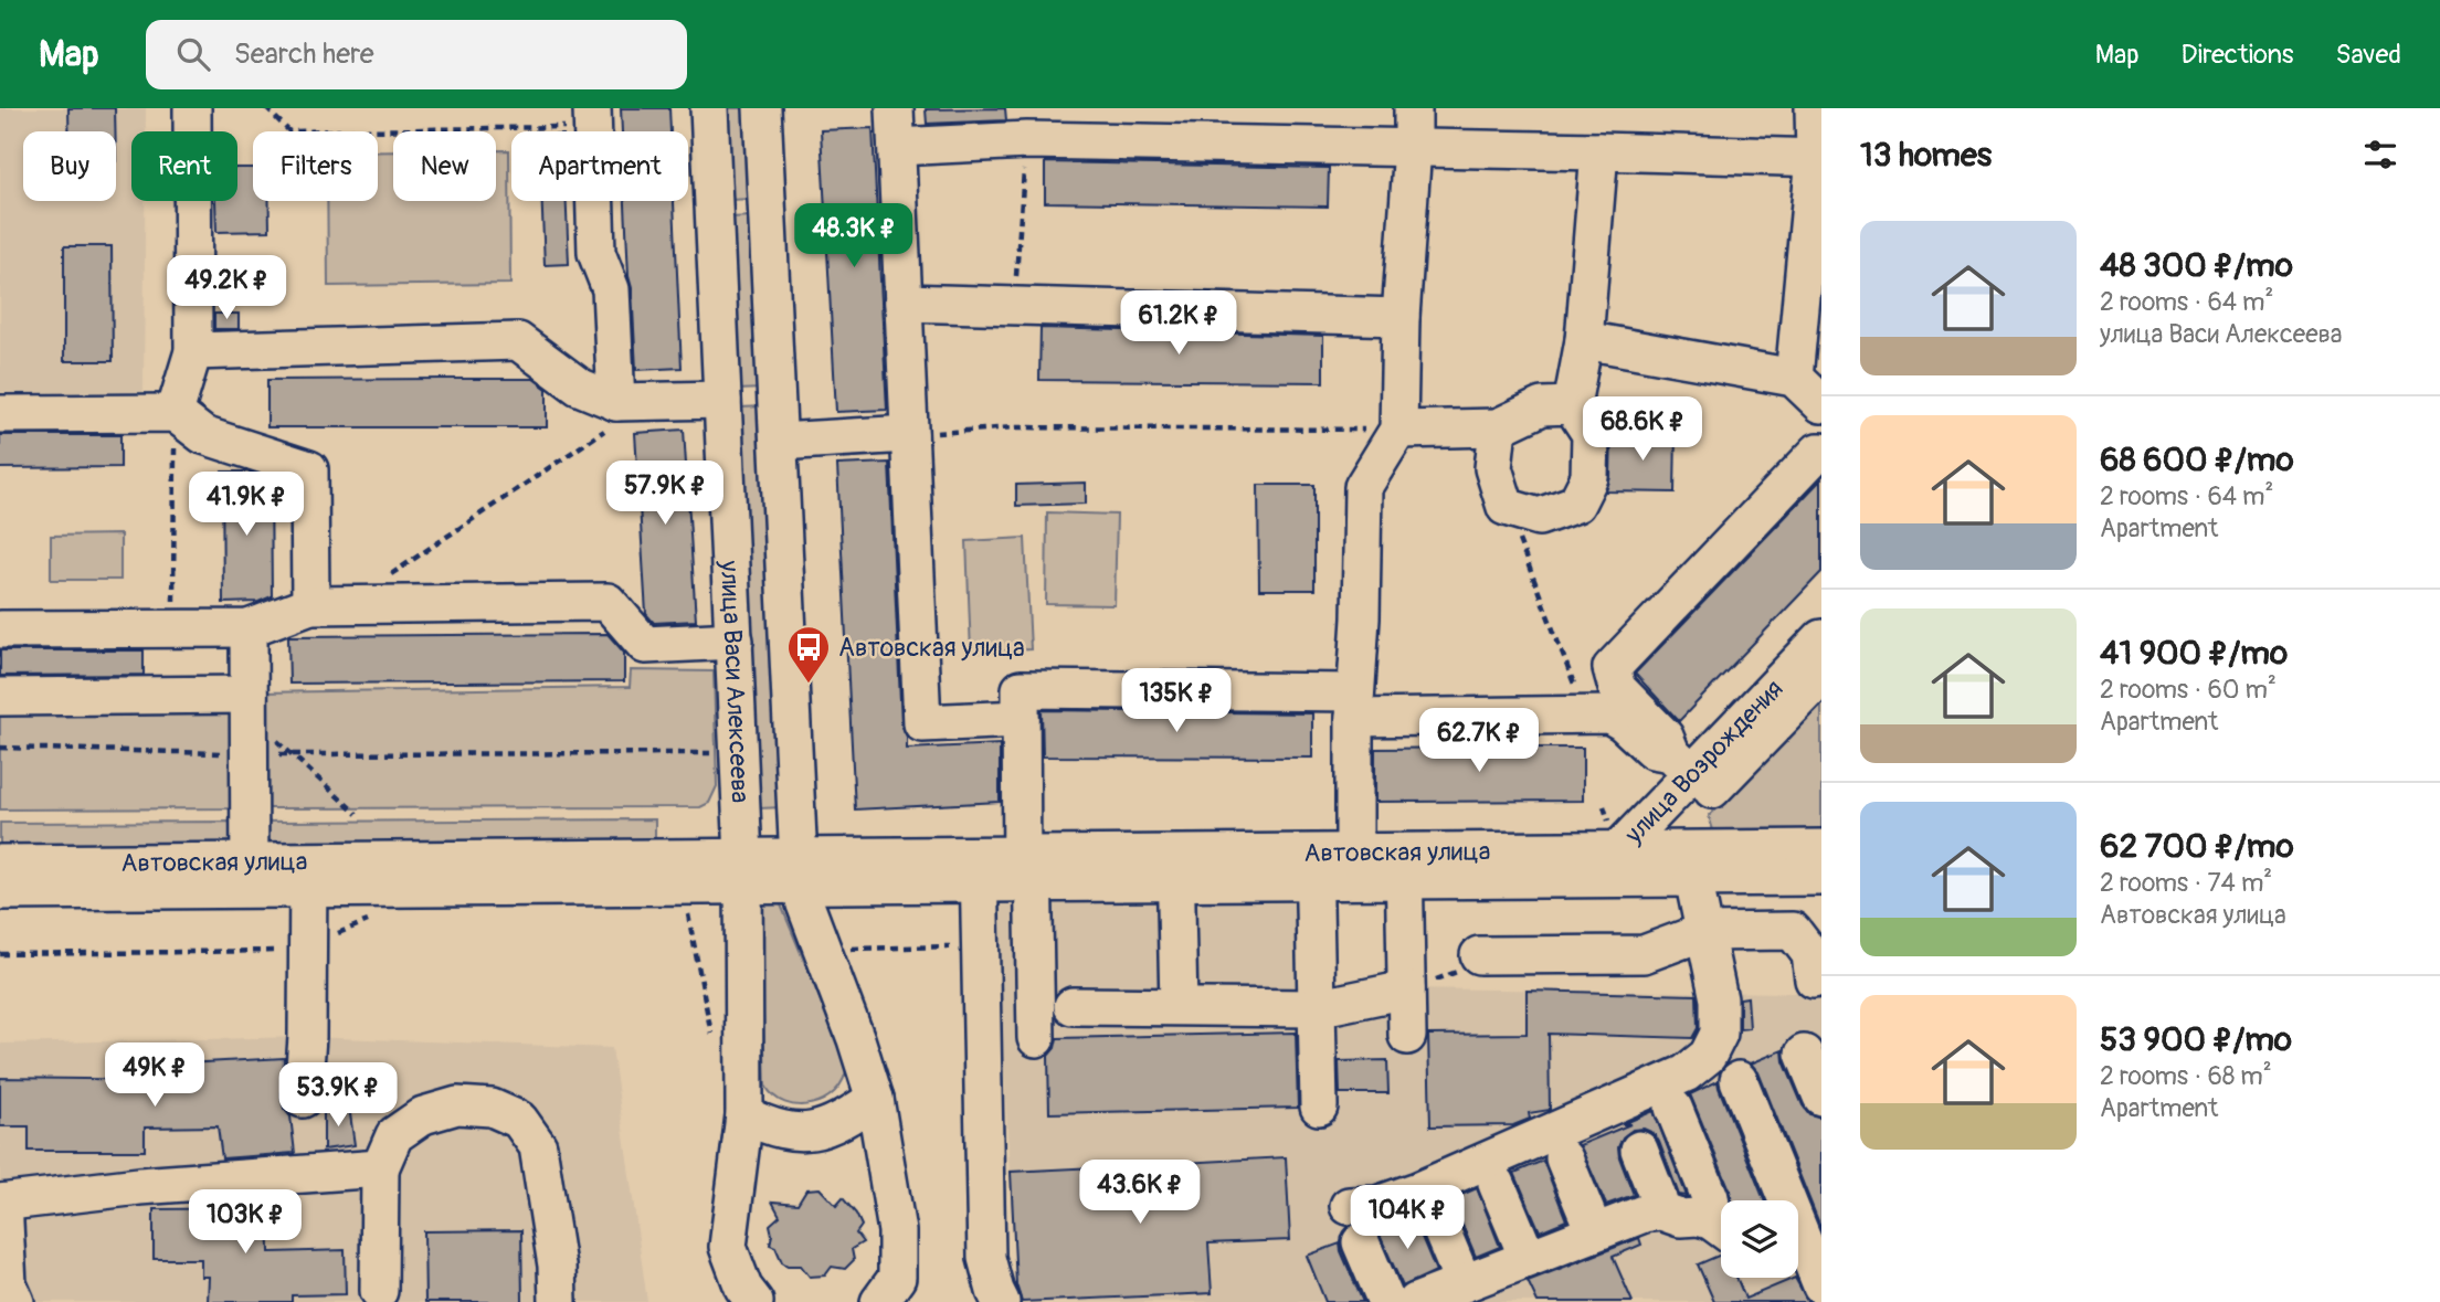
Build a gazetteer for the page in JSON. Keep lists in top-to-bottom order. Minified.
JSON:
{"streets":{"street":["улица Васи Алексеева","улица Возрождения","Автовская улица"]},"crossings":[["улица Васи Алексеева","Автовская улица"],["улица Возрождения","Автовская улица"]],"places":{"bus stop":["Автовская улица"]},"page":{"header":"Map","search":"Search here","nav":["Map","Directions","Saved"],"heading":"13 homes","chip":["Buy","Rent","Filters","New","Apartment"],"list":[{"name":"48 300 ₽/mo","note":"2 rooms · 64 m² · улица Васи Алексеева"},{"name":"68 600 ₽/mo","note":"2 rooms · 64 m² · Apartment"},{"name":"41 900 ₽/mo","note":"2 rooms · 60 m² · Apartment"},{"name":"62 700 ₽/mo","note":"2 rooms · 74 m² · Автовская улица"},{"name":"53 900 ₽/mo","note":"2 rooms · 68 m² · Apartment"}],"price":["48.3K ₽","49.2K ₽","61.2K ₽","68.6K ₽","57.9K ₽","41.9K ₽","135K ₽","62.7K ₽","49K ₽","53.9K ₽","43.6K ₽","104K ₽","103K ₽"]}}
